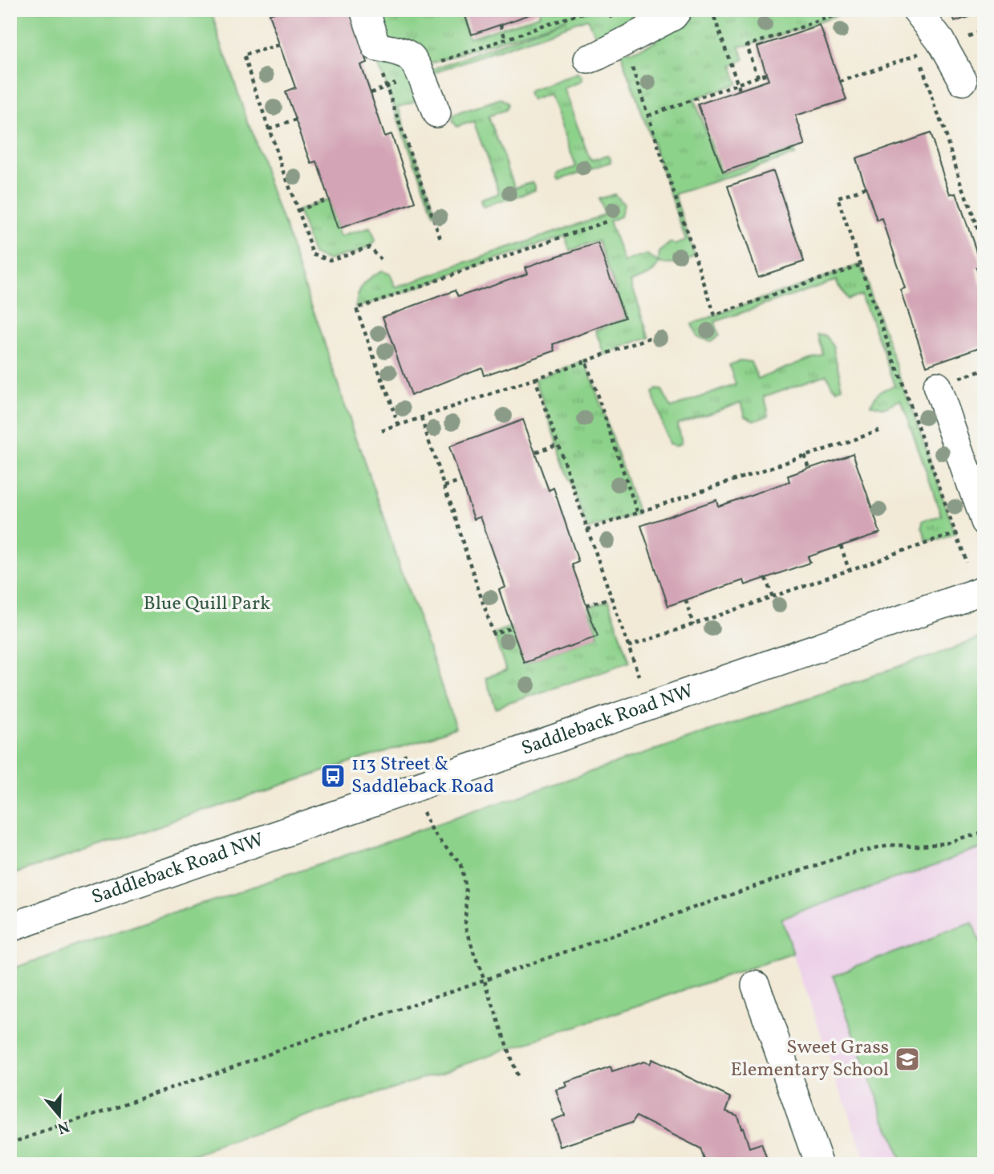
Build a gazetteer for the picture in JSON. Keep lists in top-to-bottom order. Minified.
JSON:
{"streets":{"street":["Saddleback Road NW"]},"parks":["Blue Quill Park"],"places":{"bus stop":["113 Street & Saddleback Road"],"school or university":["Sweet Grass Elementary School"]},"north":"bottom"}
